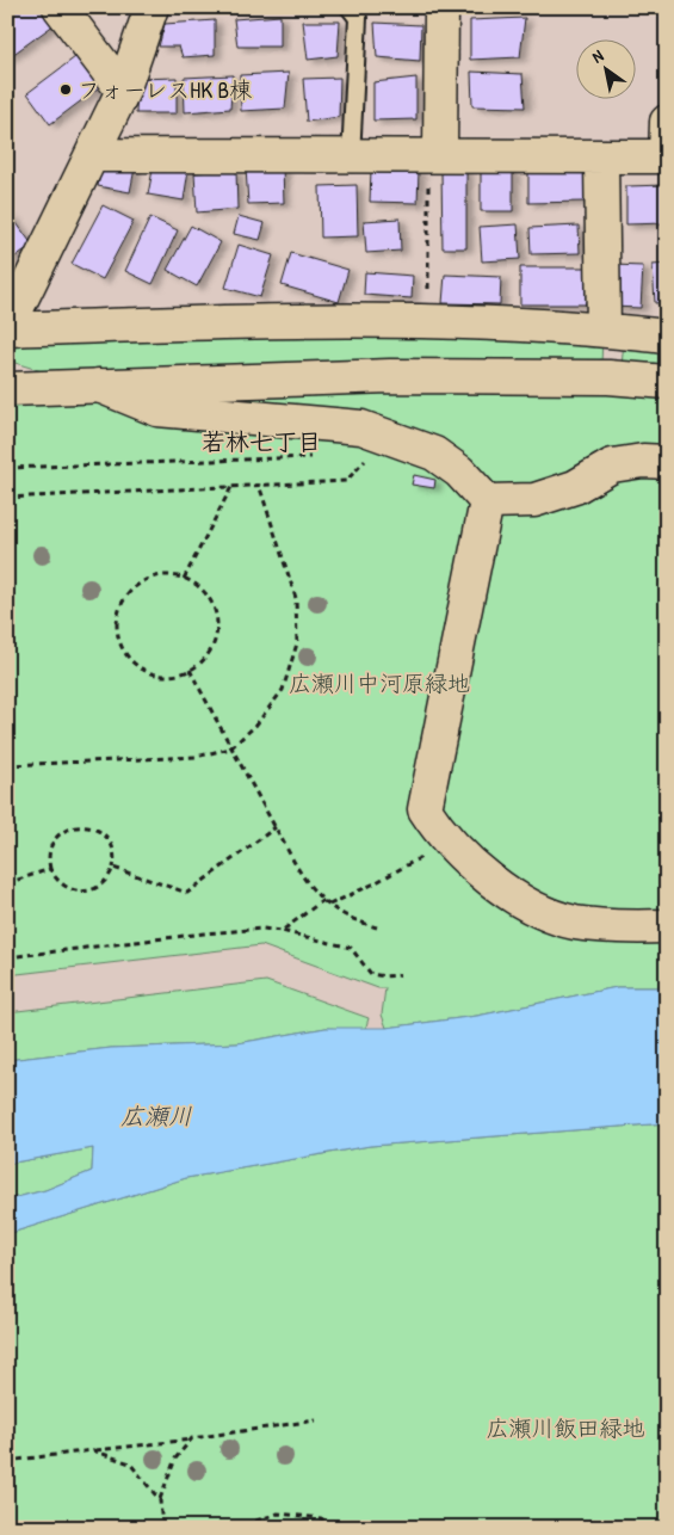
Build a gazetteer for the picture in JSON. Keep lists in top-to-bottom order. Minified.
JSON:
{"districts":["若林七丁目"],"water":["広瀬川"],"parks":["広瀬川中河原緑地","広瀬川飯田緑地"],"places":["フォーレスHK B棟"],"north":"top left"}
